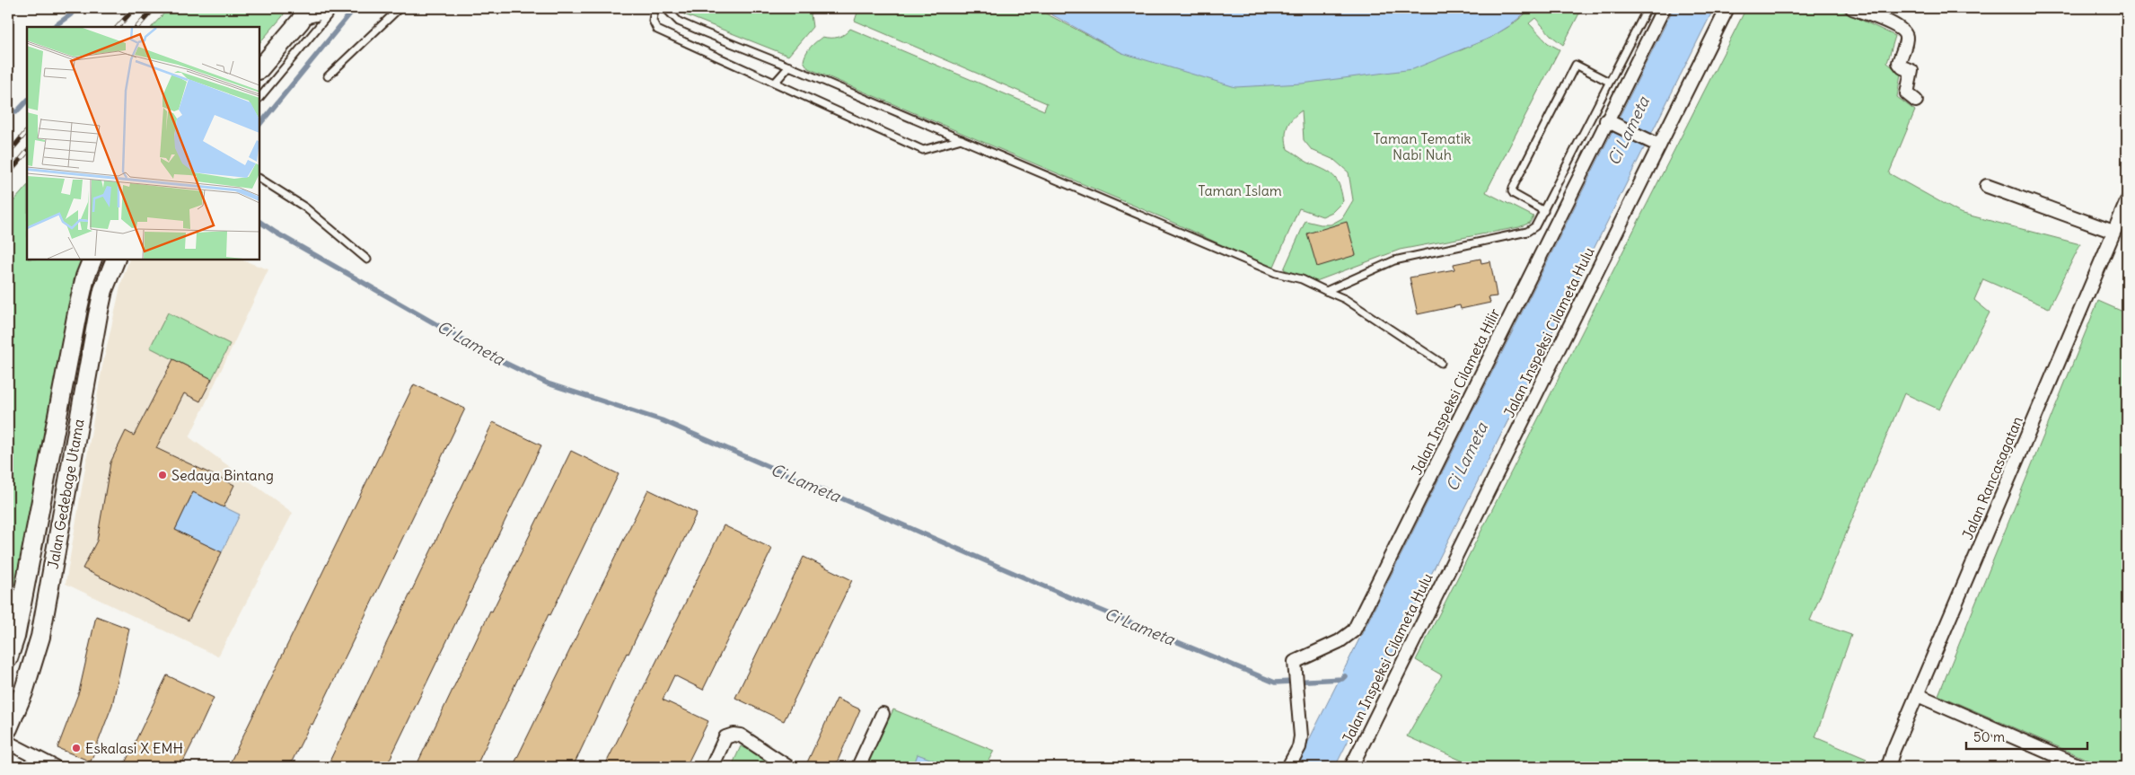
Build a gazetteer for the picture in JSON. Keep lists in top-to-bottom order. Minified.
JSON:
{"streets":{"street":["Jalan Inspeksi Cilameta Hulu","Jalan Inspeksi Cilameta Hilir","Jalan Rancasagatan","Jalan Gedebage Utama"]},"water":["Ci Lameta"],"parks":["Taman Tematik Nabi Nuh","Taman Islam"],"places":["Sedaya Bintang","Eskalasi X EMH"],"scale_bar":"50 m"}
